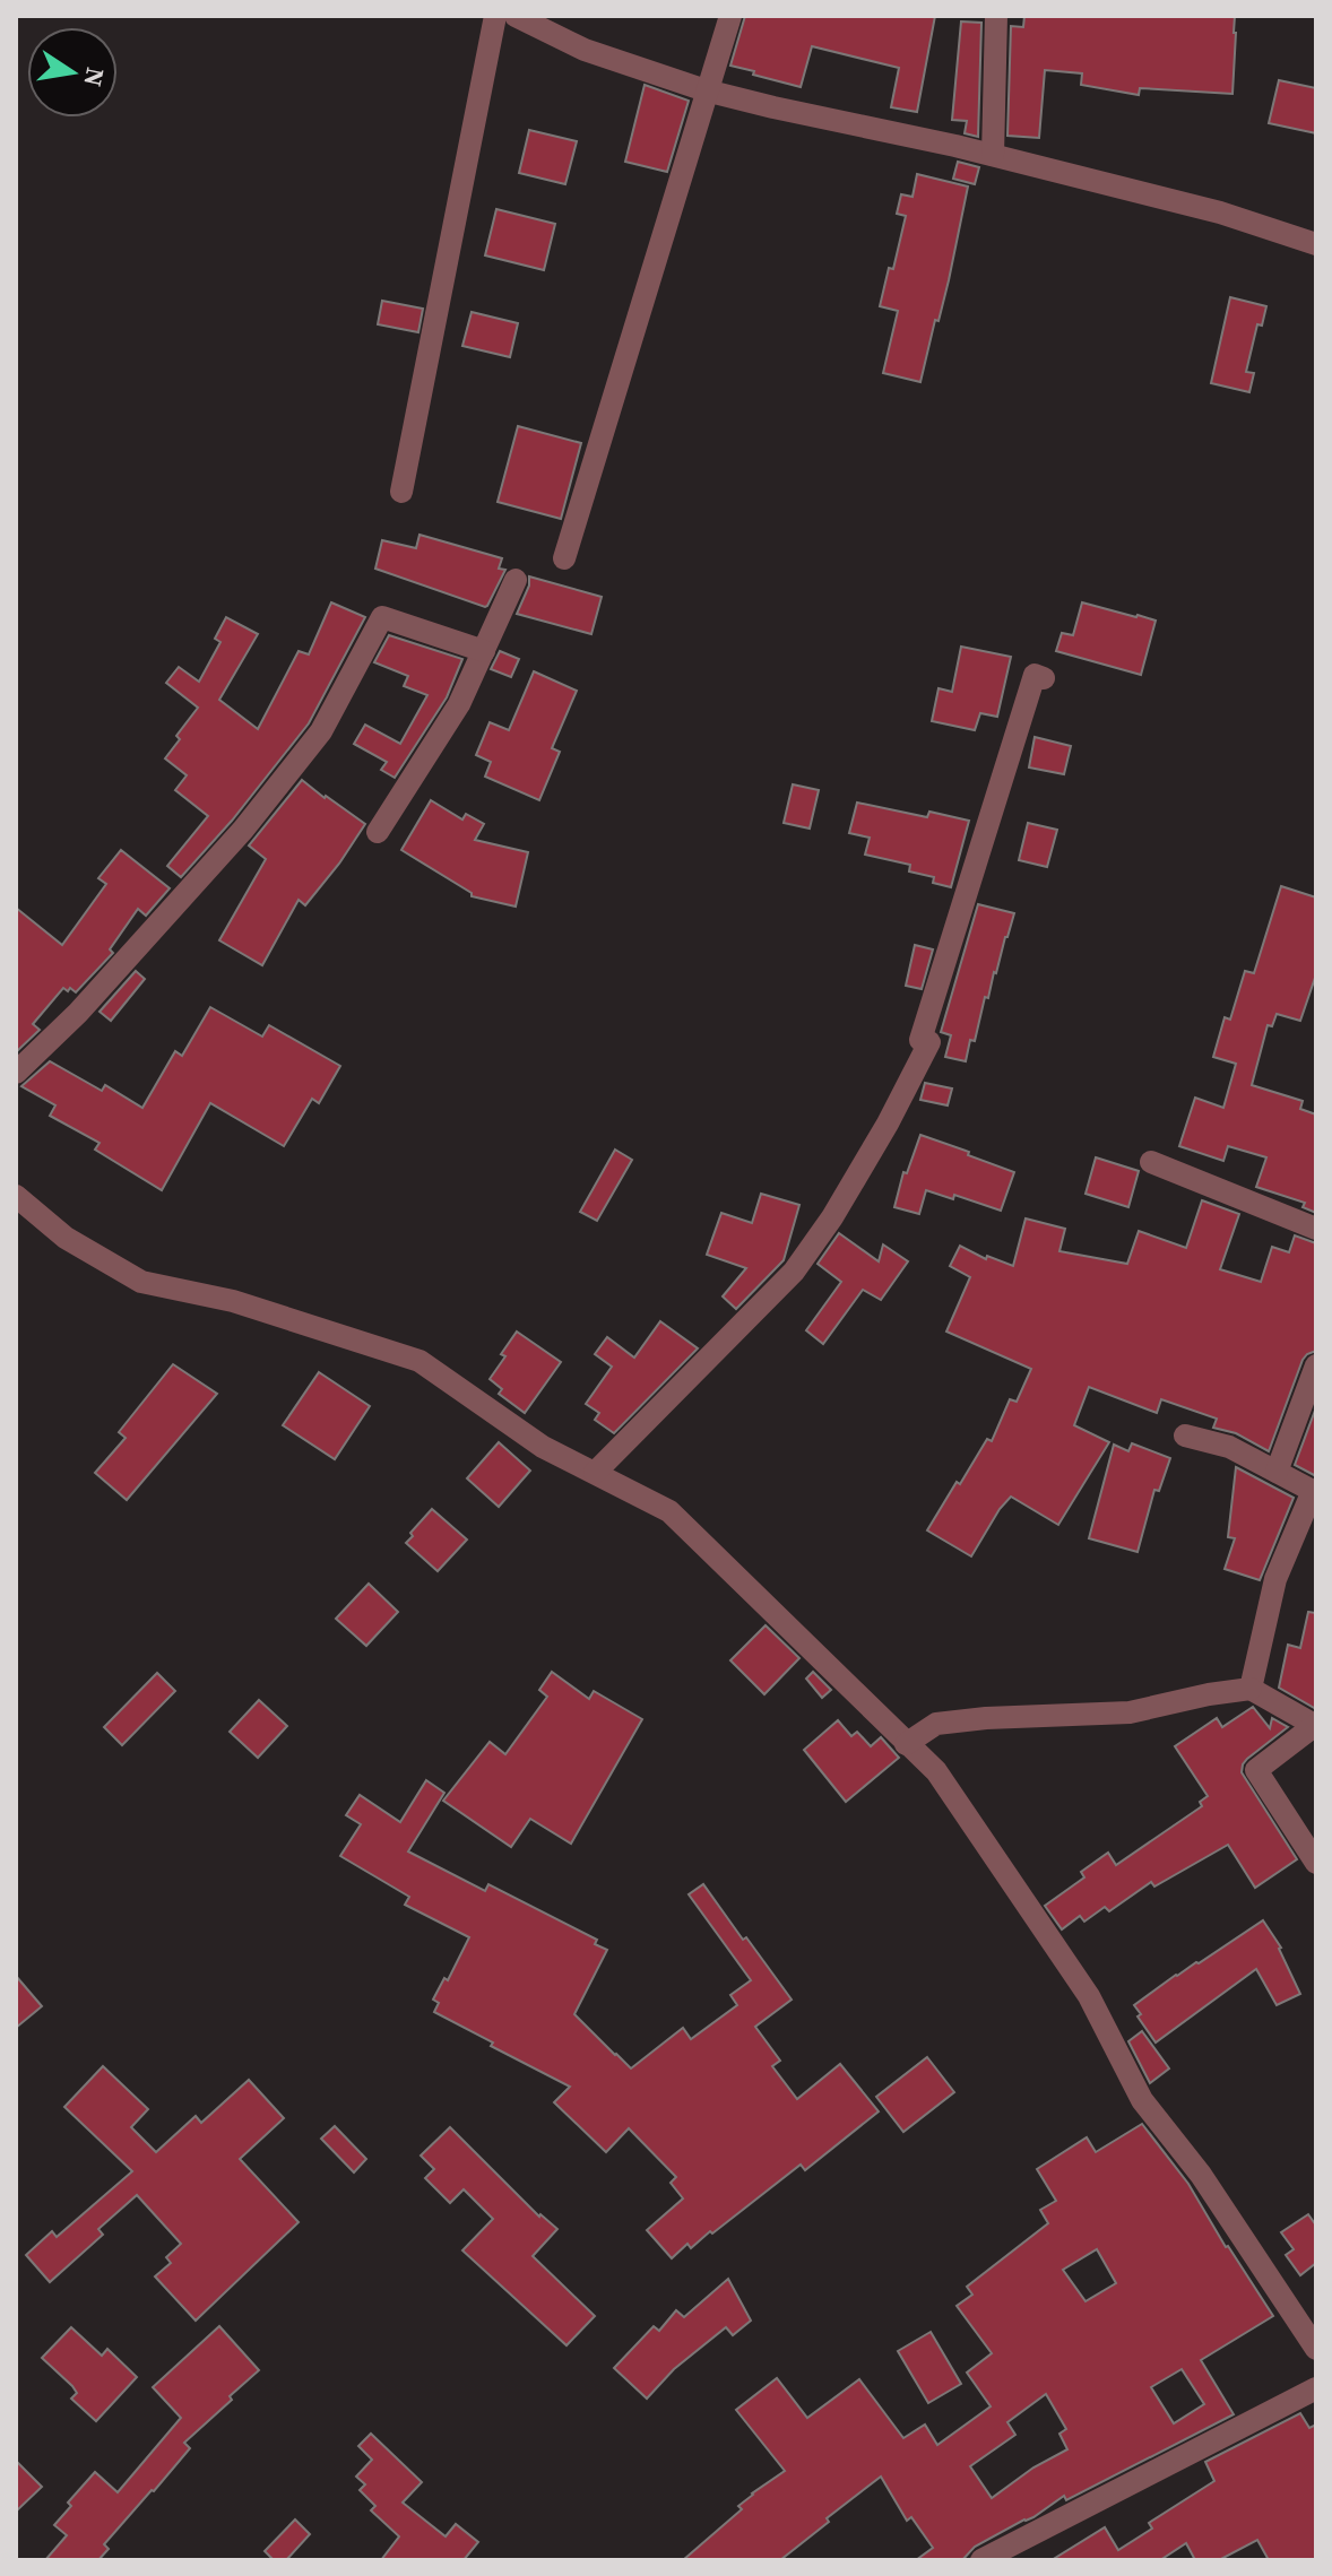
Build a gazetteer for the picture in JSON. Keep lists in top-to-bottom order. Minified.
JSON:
{"north":"right"}
